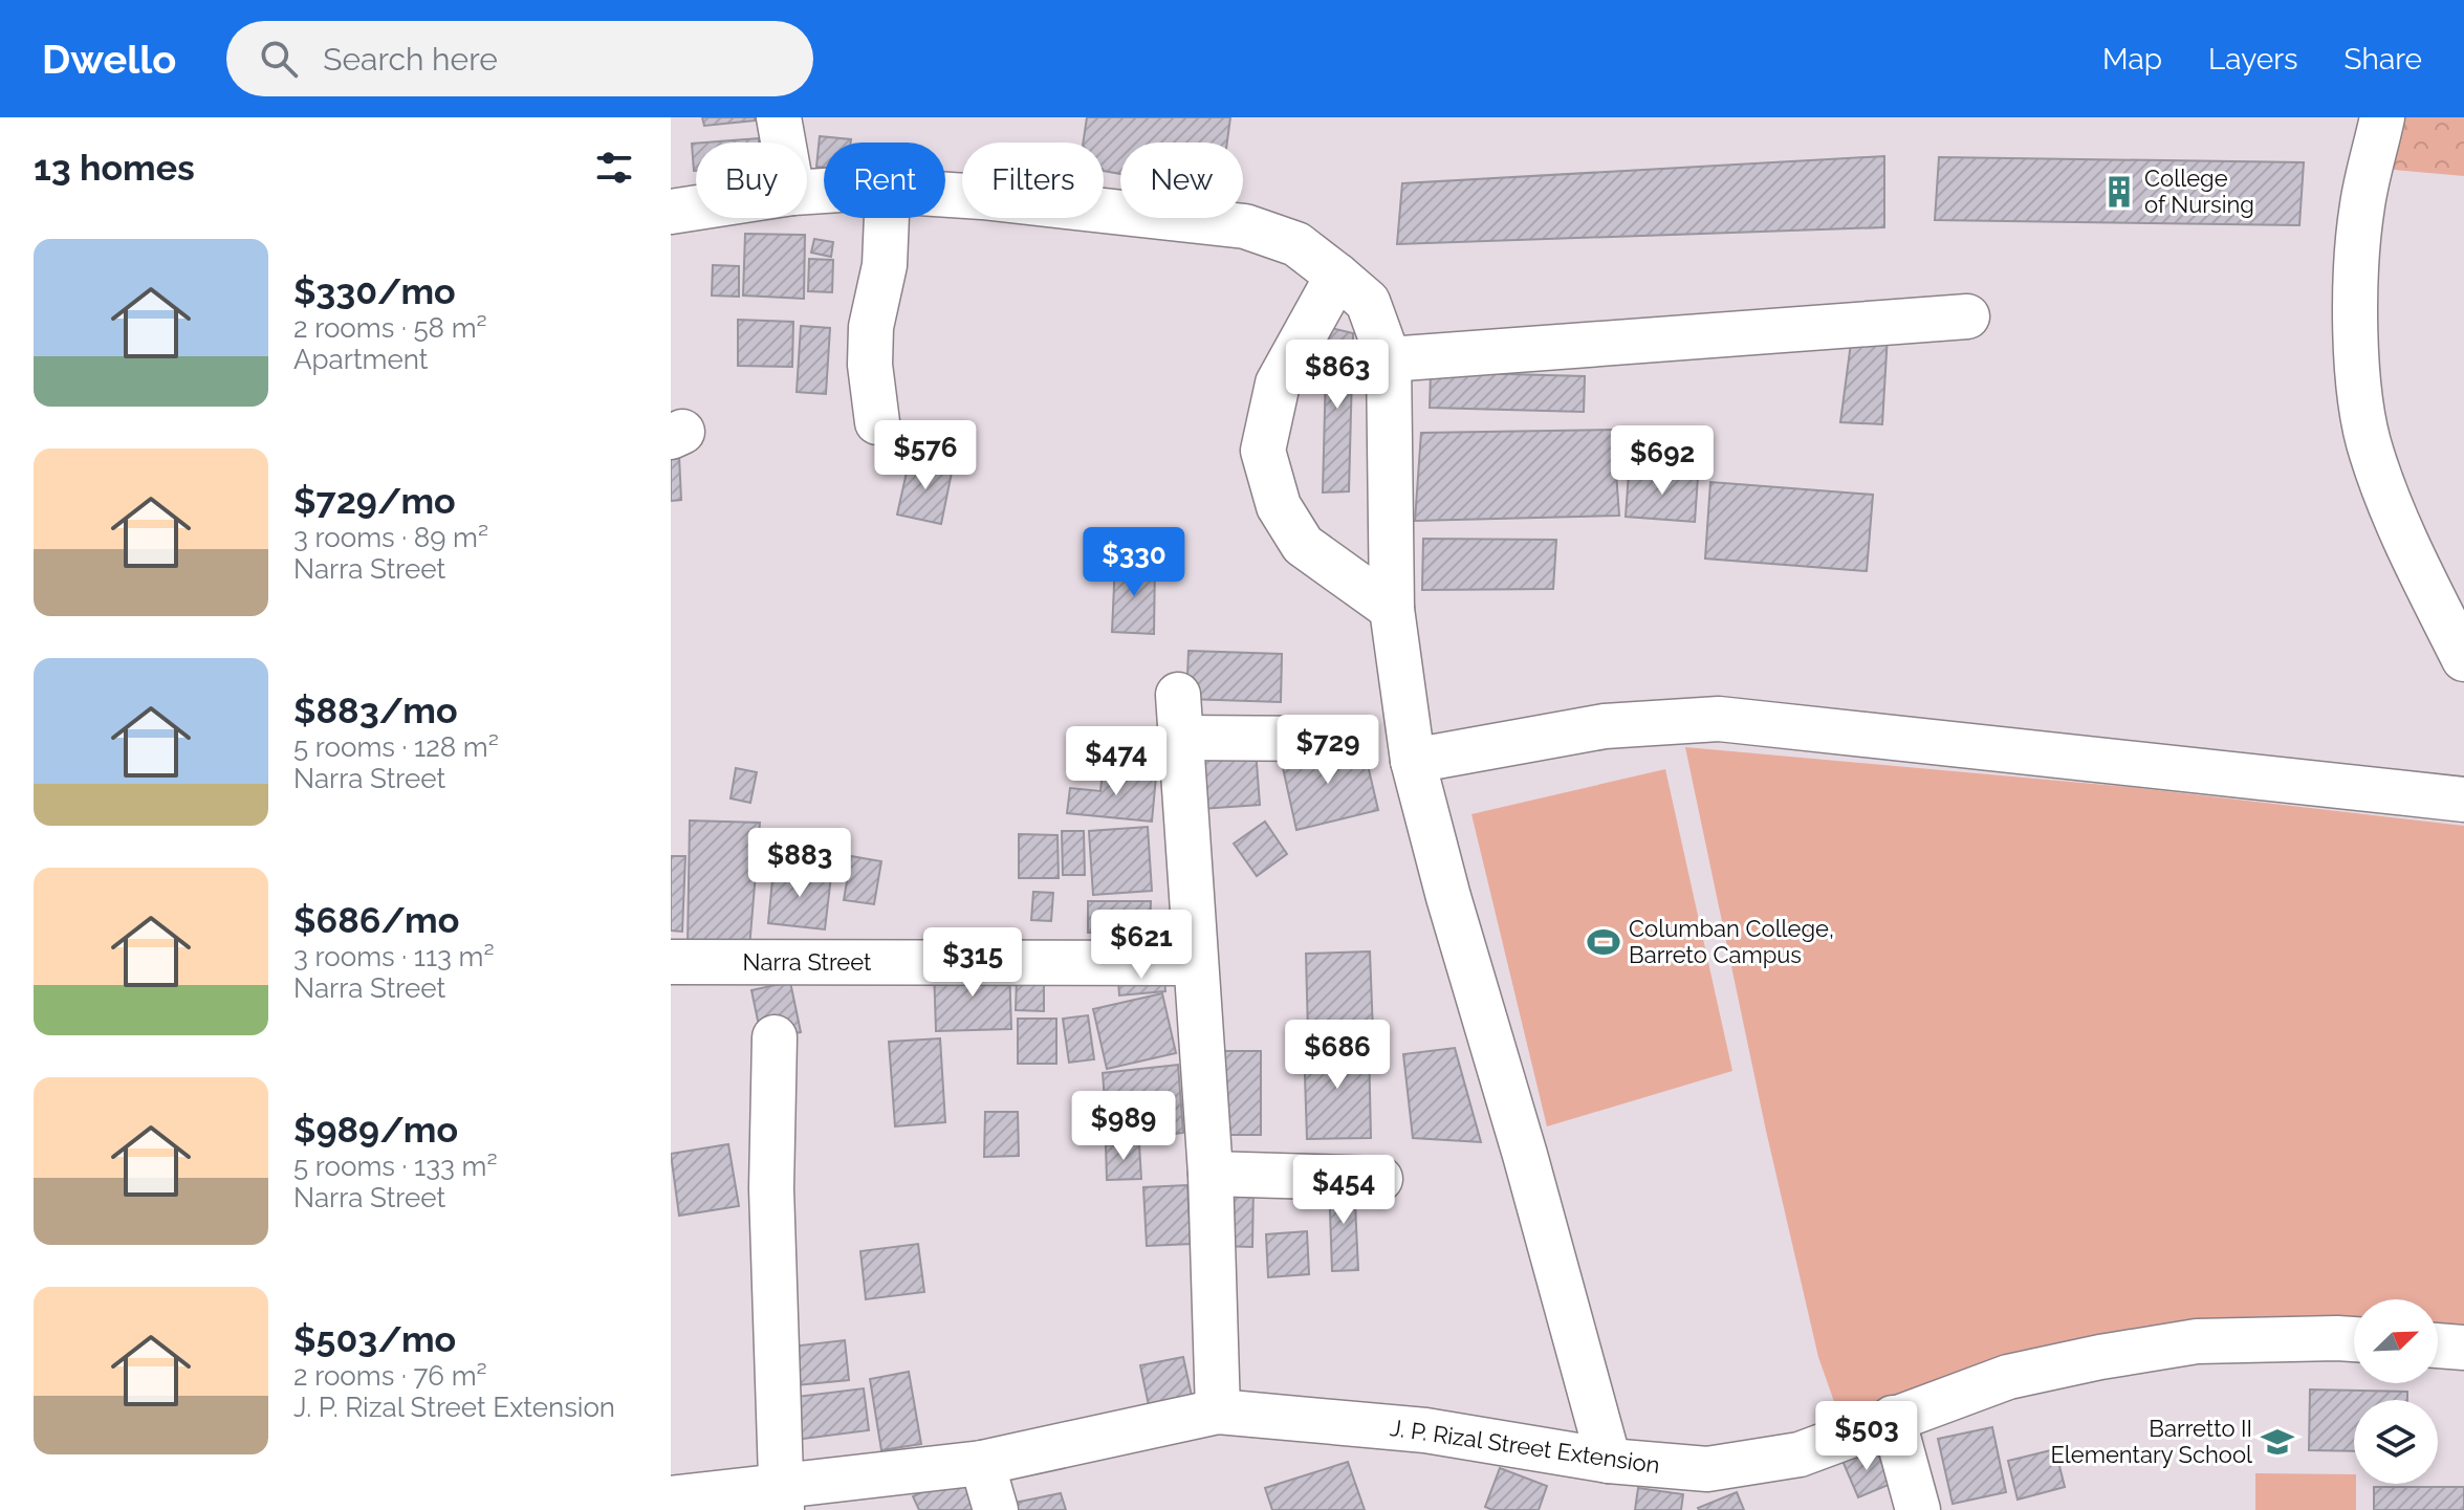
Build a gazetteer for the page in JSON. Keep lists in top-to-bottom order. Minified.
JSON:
{"streets":{"street":["Narra Street","J. P. Rizal Street Extension"]},"places":{"building":["College of Nursing"],"sports":["Columban College, Barreto Campus"],"school or university":["Barretto II Elementary School"]},"north":"top right","page":{"header":"Dwello","search":"Search here","nav":["Map","Layers","Share"],"heading":"13 homes","chip":["Buy","Rent","Filters","New"],"list":[{"name":"$330/mo","note":"2 rooms · 58 m² · Apartment"},{"name":"$729/mo","note":"3 rooms · 89 m² · Narra Street"},{"name":"$883/mo","note":"5 rooms · 128 m² · Narra Street"},{"name":"$686/mo","note":"3 rooms · 113 m² · Narra Street"},{"name":"$989/mo","note":"5 rooms · 133 m² · Narra Street"},{"name":"$503/mo","note":"2 rooms · 76 m² · J. P. Rizal Street Extension"}],"price":["$863","$576","$692","$330","$729","$474","$883","$621","$315","$686","$989","$454","$503"]}}
